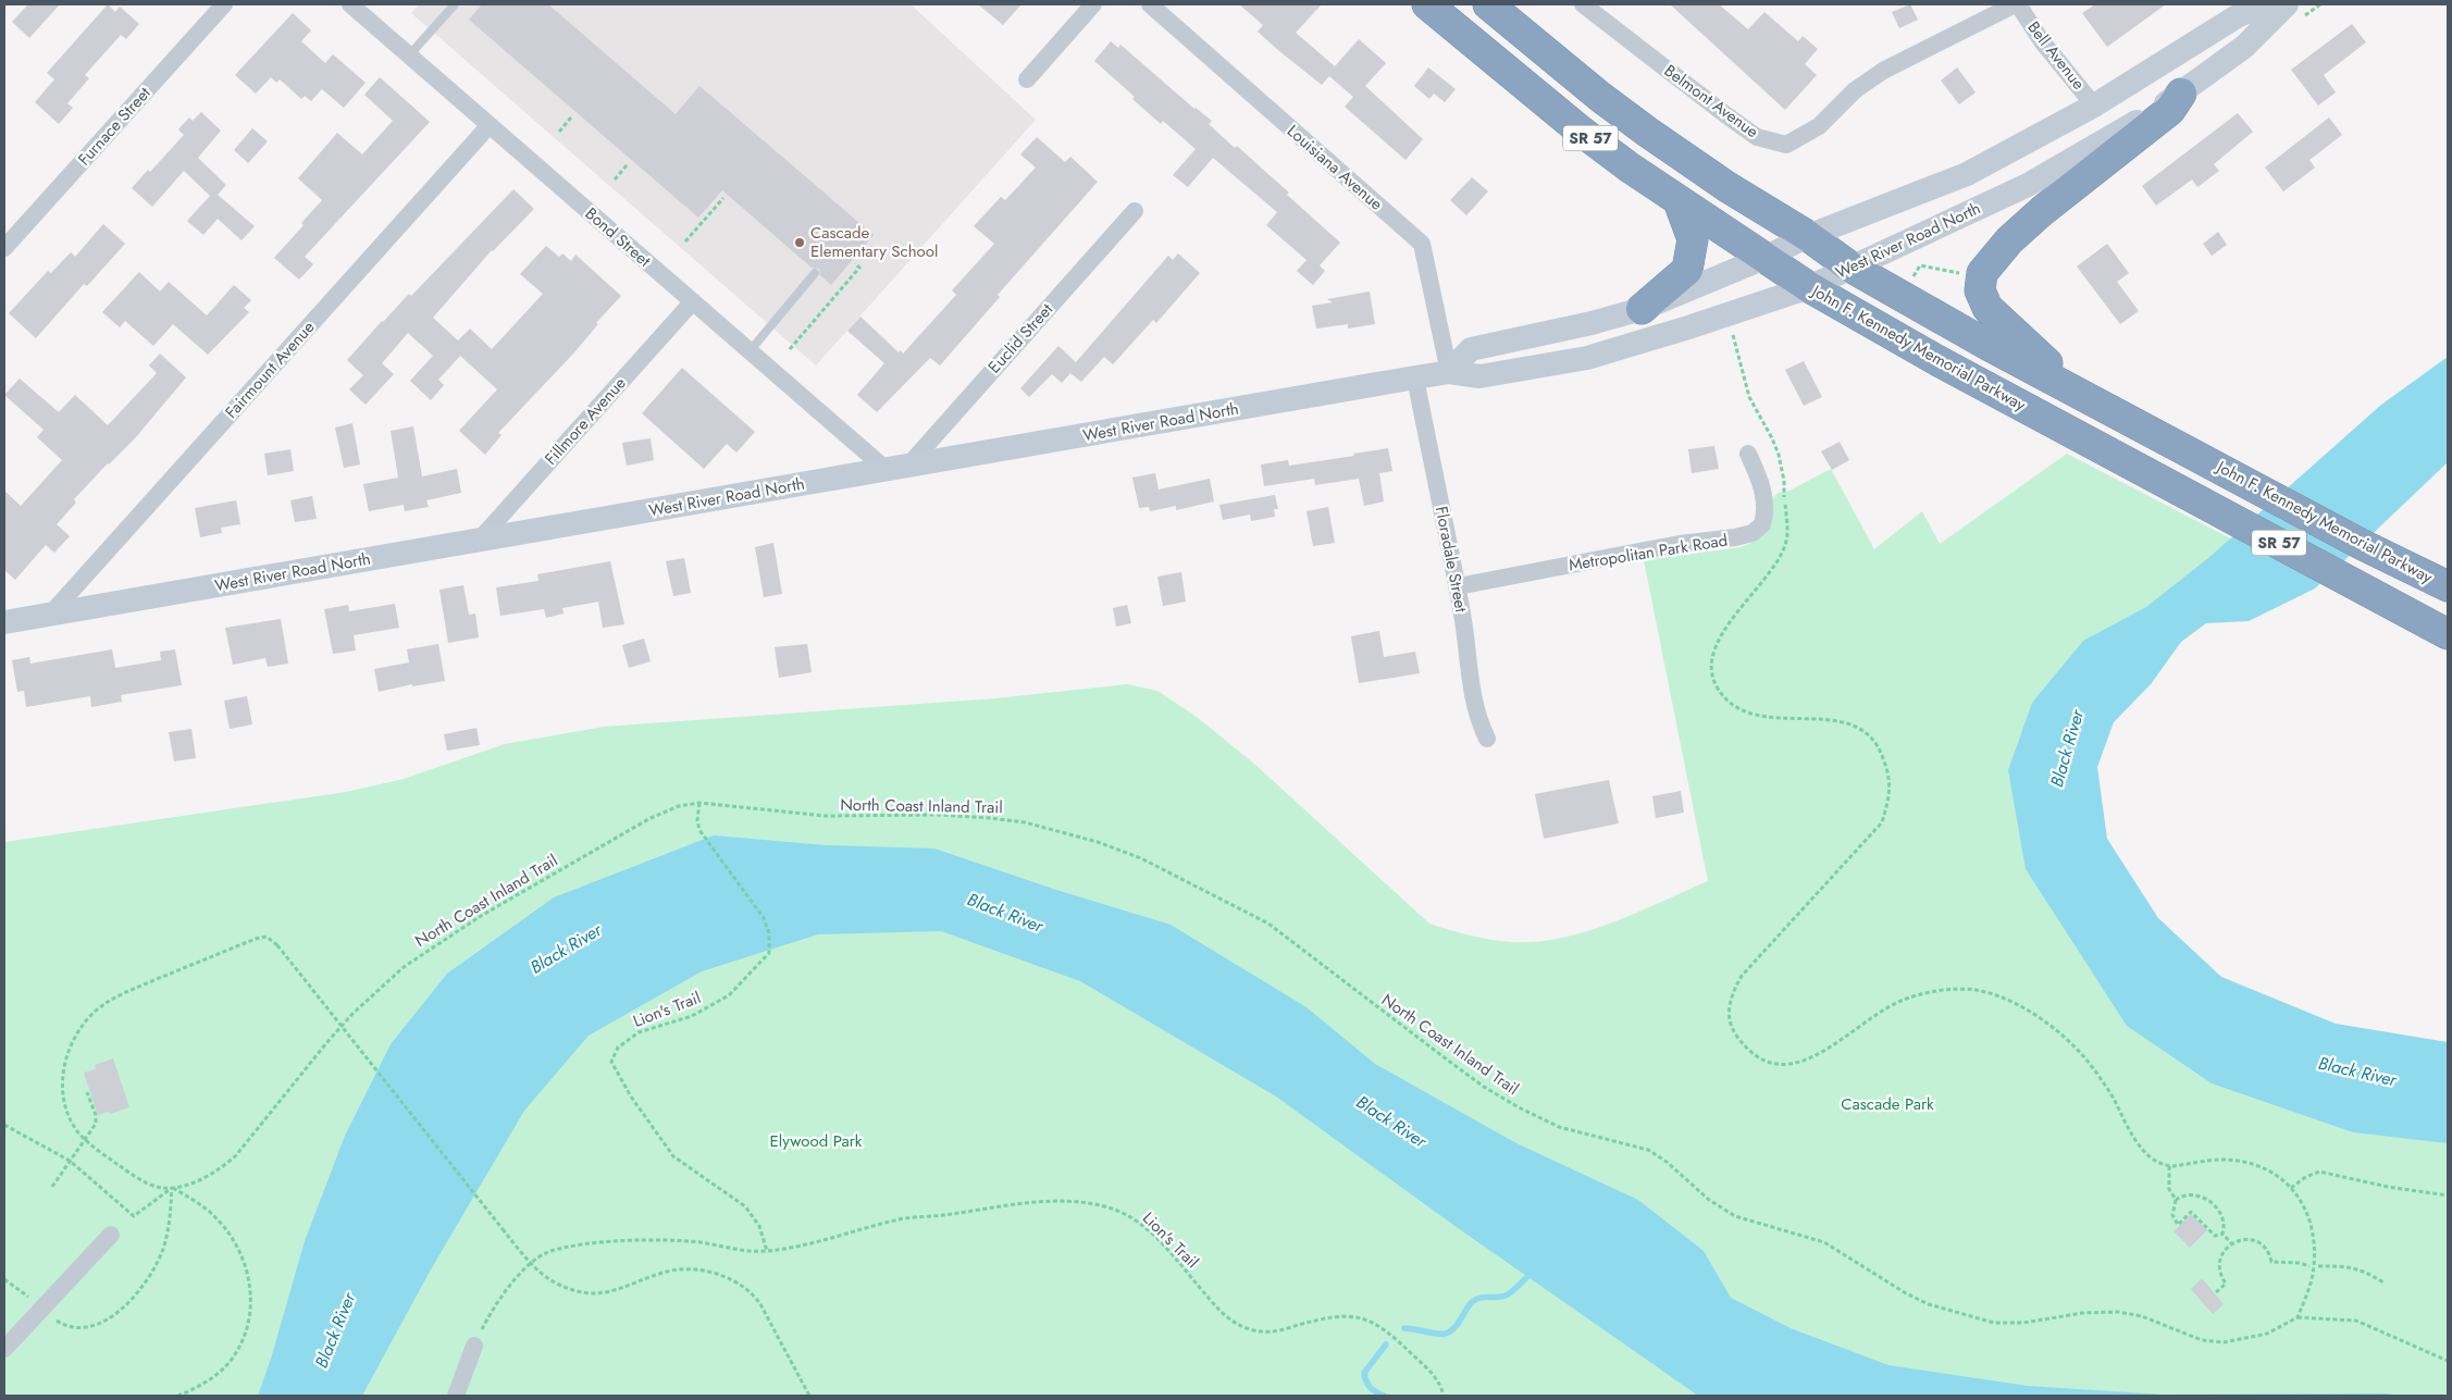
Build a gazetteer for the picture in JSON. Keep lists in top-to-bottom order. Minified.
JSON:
{"streets":{"highway":["SR 57","John F. Kennedy Memorial Parkway"],"street":["Bell Avenue","Belmont Avenue","Furnace Street","Louisiana Avenue","Bond Street","West River Road North","Euclid Street","Fairmount Avenue","Fillmore Avenue","Metropolitan Park Road","Floradale Street"],"path":["North Coast Inland Trail","Lion's Trail"]},"crossings":[["Bell Avenue","Belmont Avenue"],["Louisiana Avenue","West River Road North"],["Bond Street","West River Road North"],["Bond Street","Euclid Street"],["Bond Street","Fairmount Avenue"],["Bond Street","Fillmore Avenue"],["West River Road North","Euclid Street"],["West River Road North","John F. Kennedy Memorial Parkway"],["West River Road North","Fairmount Avenue"],["West River Road North","Fillmore Avenue"],["West River Road North","Floradale Street"],["Metropolitan Park Road","Floradale Street"],["North Coast Inland Trail","Lion's Trail"]],"water":["Black River"],"parks":["Cascade Park","Elywood Park"],"places":["Cascade Elementary School"]}
